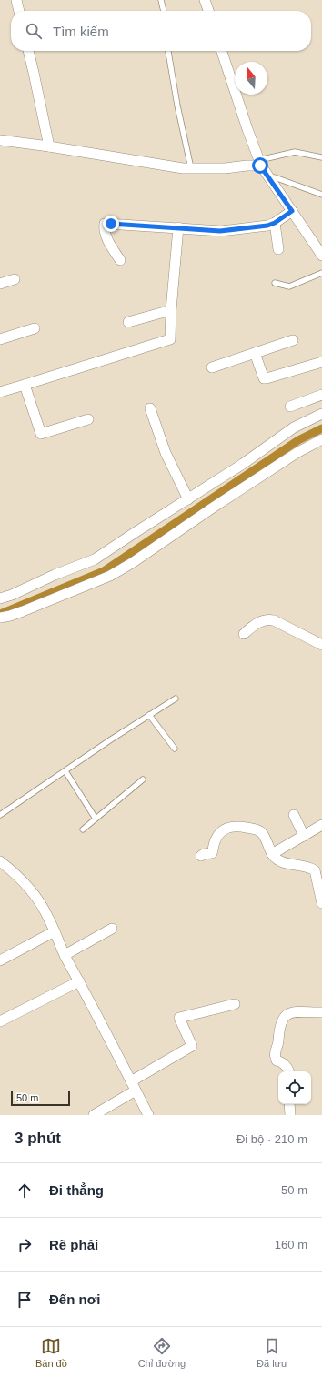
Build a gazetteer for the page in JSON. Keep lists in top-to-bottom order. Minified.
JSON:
{"scale_bar":"50 m","north":"top","page":{"search":"Tìm kiếm","scale":"50 m","heading":["3 phút","Đi bộ · 210 m"],"list":[["Đi thẳng","50 m"],["Rẽ phải","160 m"],"Đến nơi"],"nav":["Bản đồ","Chỉ đường","Đã lưu"]}}
